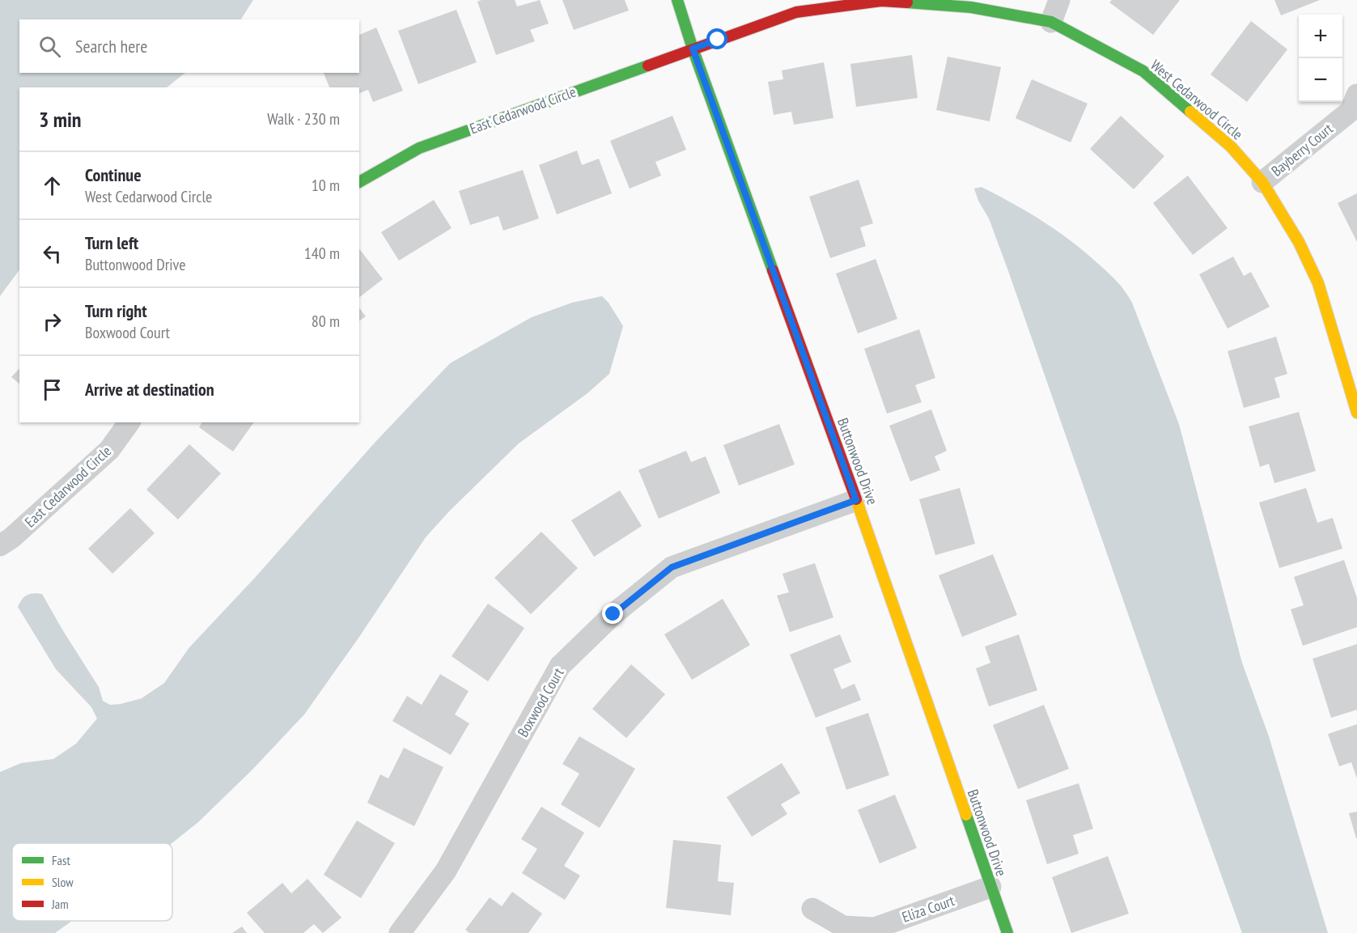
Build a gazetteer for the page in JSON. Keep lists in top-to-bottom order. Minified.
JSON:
{"streets":{"street":["West Cedarwood Circle","East Cedarwood Circle","Bayberry Court","Buttonwood Drive","Boxwood Court","Eliza Court"]},"crossings":[["West Cedarwood Circle","East Cedarwood Circle"],["West Cedarwood Circle","Bayberry Court"],["West Cedarwood Circle","Buttonwood Drive"],["East Cedarwood Circle","Buttonwood Drive"],["Buttonwood Drive","Boxwood Court"],["Buttonwood Drive","Eliza Court"]],"legend":["Fast","Slow","Jam"],"page":{"map_buttons":["+","−"],"search":"Search here","heading":["3 min","Walk · 230 m"],"list":[["Continue","West Cedarwood Circle","10 m"],["Turn left","Buttonwood Drive","140 m"],["Turn right","Boxwood Court","80 m"],"Arrive at destination"]}}
